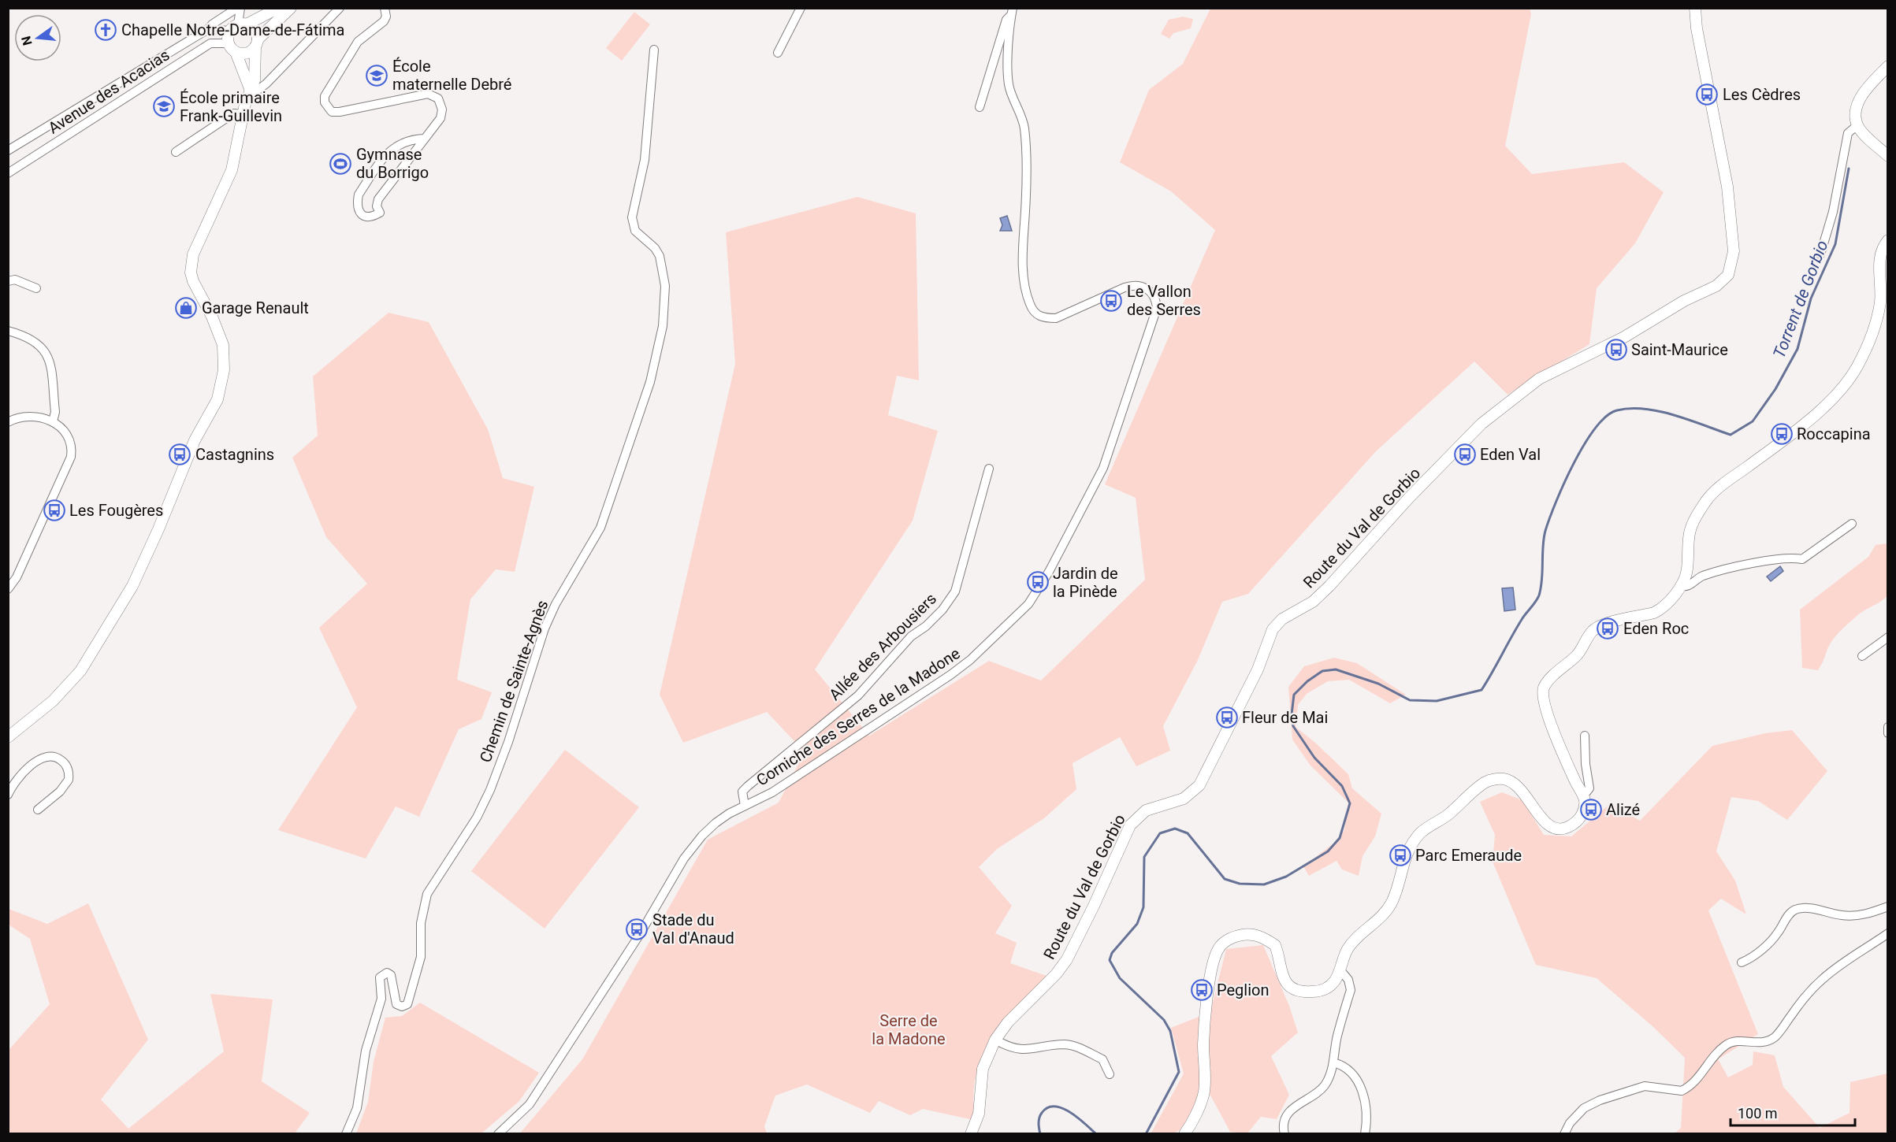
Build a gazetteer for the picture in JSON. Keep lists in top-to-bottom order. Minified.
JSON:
{"streets":{"street":["Avenue des Acacias","Route du Val de Gorbio","Allée des Arbousiers","Chemin de Sainte-Agnès","Corniche des Serres de la Madone"]},"crossings":[["Allée des Arbousiers","Corniche des Serres de la Madone"]],"water":["Torrent de Gorbio"],"parks":["Serre de la Madone"],"places":{"church":["Chapelle Notre-Dame-de-Fátima"],"school or university":["École maternelle Debré","École primaire Frank-Guillevin"],"bus stop":["Les Cèdres","Le Vallon des Serres","Saint-Maurice","Roccapina","Castagnins","Eden Val","Les Fougères","Jardin de la Pinède","Eden Roc","Fleur de Mai","Alizé","Parc Emeraude","Stade du Val d'Anaud","Peglion"],"sports":["Gymnase du Borrigo"],"shop":["Garage Renault"]},"scale_bar":"100 m","north":"left"}
